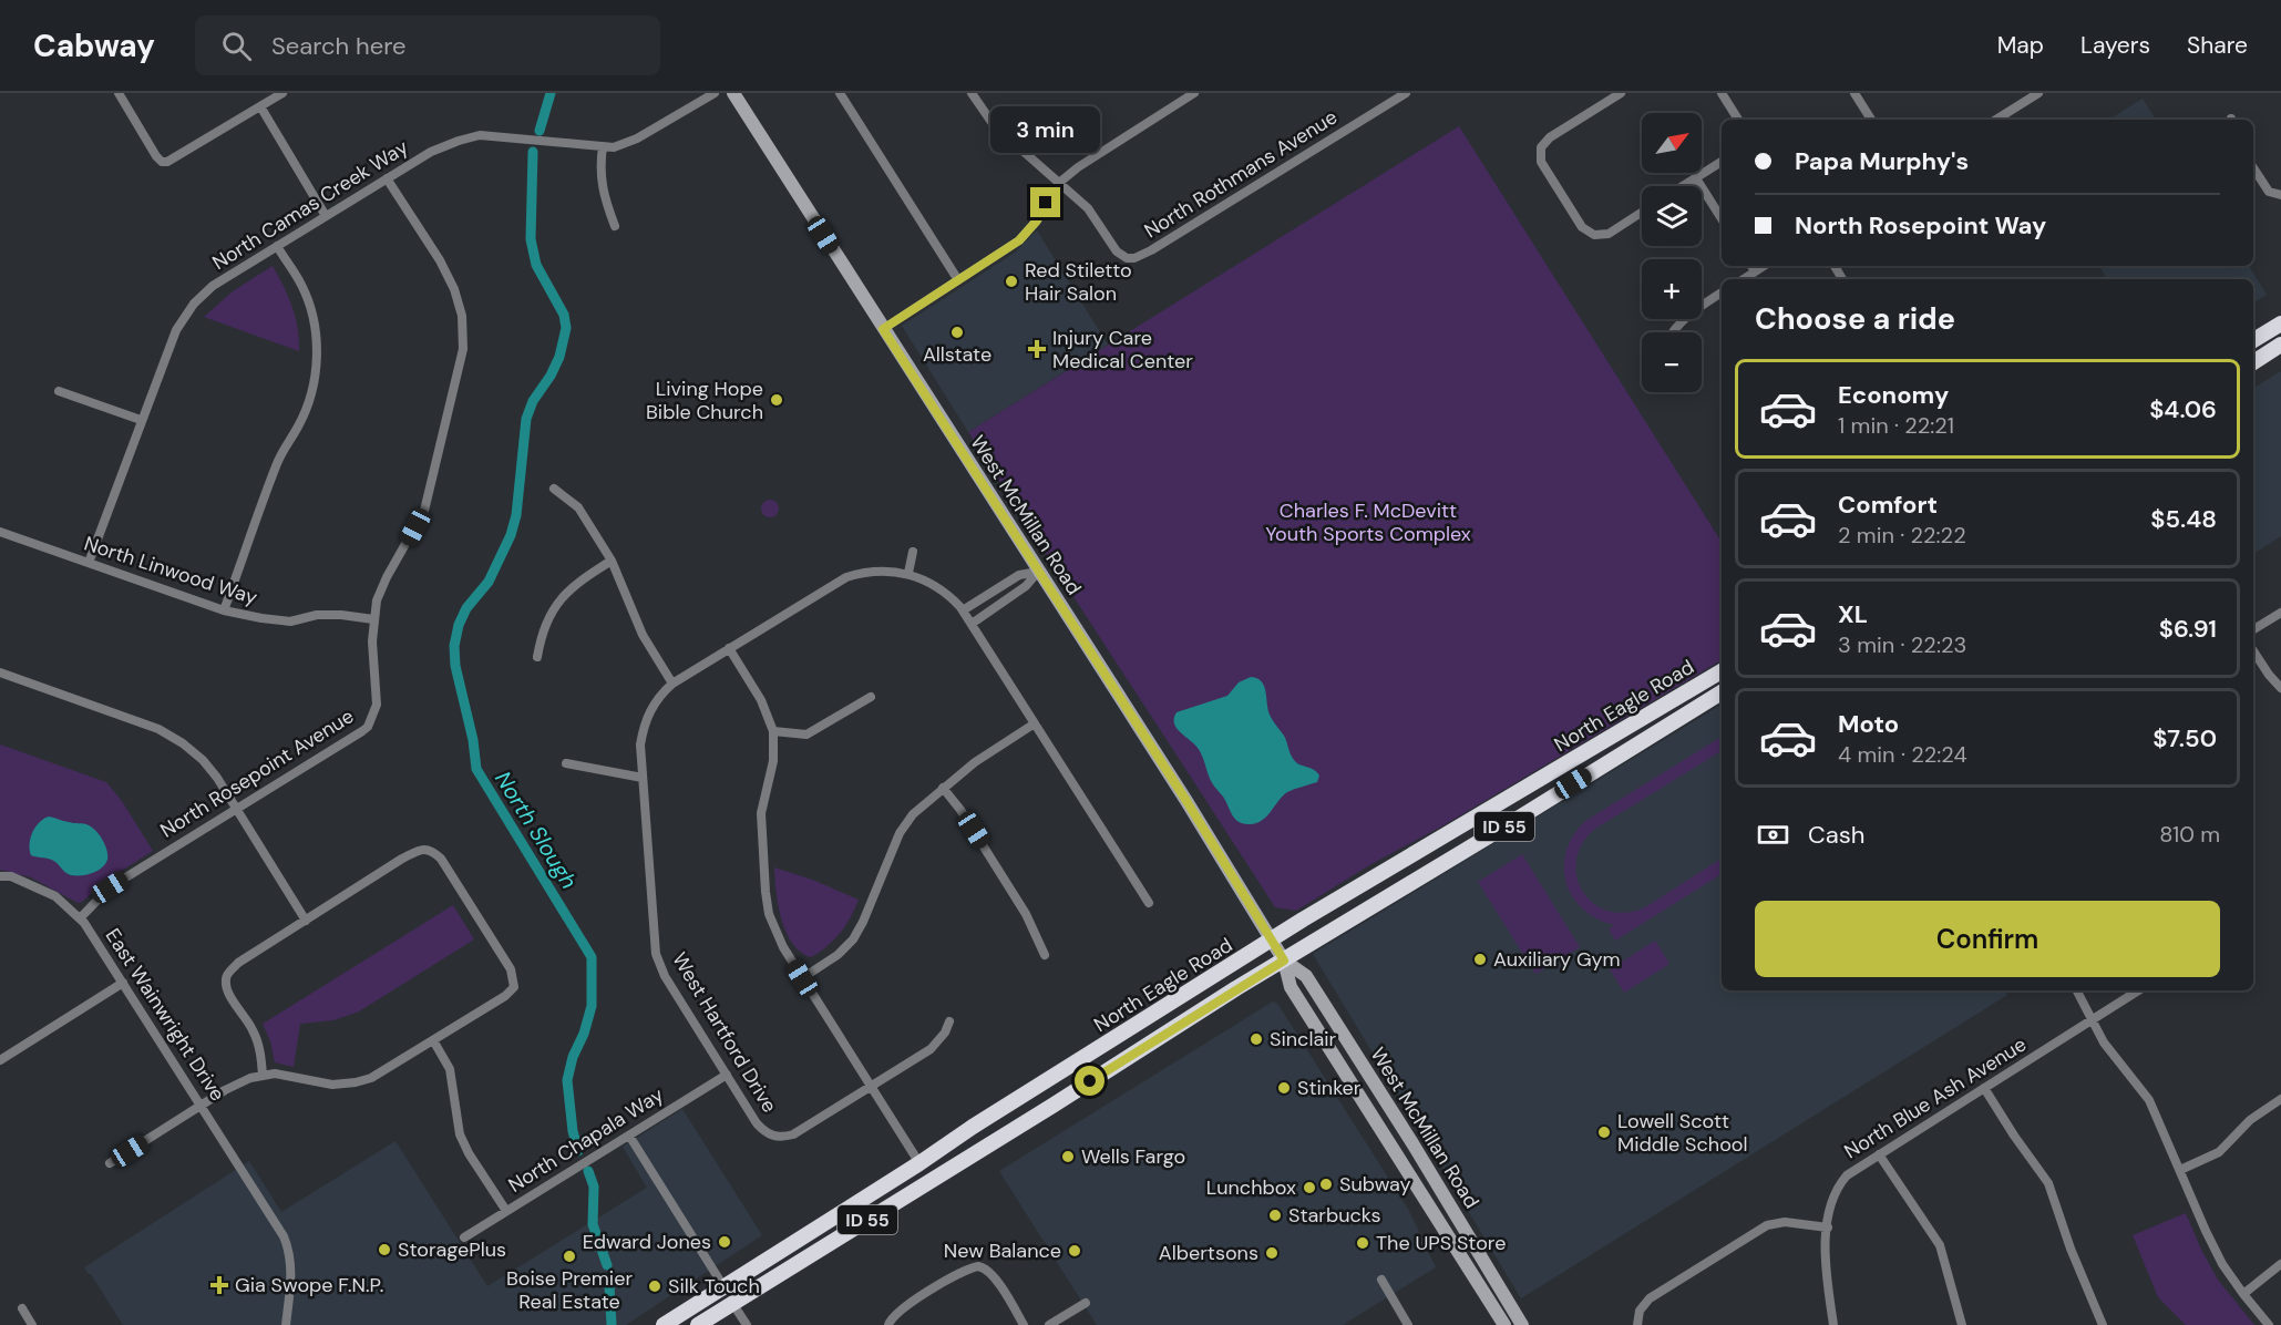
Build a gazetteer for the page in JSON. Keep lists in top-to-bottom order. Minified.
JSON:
{"streets":{"highway":["North Eagle Road","ID 55"],"main road":["West McMillan Road"],"street":["North Rothmans Avenue","North Camas Creek Way","North Linwood Way","North Rosepoint Avenue","East Wainwright Drive","West Hartford Drive","North Blue Ash Avenue","North Chapala Way"]},"crossings":[["North Camas Creek Way","North Linwood Way"],["North Camas Creek Way","North Rosepoint Avenue"],["West McMillan Road","North Eagle Road"],["North Linwood Way","North Rosepoint Avenue"],["North Rosepoint Avenue","East Wainwright Drive"],["West Hartford Drive","North Chapala Way"]],"water":["North Slough"],"parks":["Charles F. McDevitt Youth Sports Complex"],"places":{"other":["Red Stiletto Hair Salon","Allstate","Living Hope Bible Church","Auxiliary Gym","Sinclair","Stinker","Lowell Scott Middle School","Wells Fargo","Subway","Lunchbox","Starbucks","Edward Jones","The UPS Store","StoragePlus","New Balance","Albertsons","Boise Premier Real Estate","Silk Touch"],"health":["Injury Care Medical Center","Gia Swope F.N.P."]},"north":"top right","page":{"header":"Cabway","search":"Search here","nav":["Map","Layers","Share"],"bubble":"3 min","map_buttons":["+","−"],"banner":["Papa Murphy's","North Rosepoint Way"],"heading":"Choose a ride","list":[{"name":"Economy","note":"1 min · 22:21","value":"$4.06"},{"name":"Comfort","note":"2 min · 22:22","value":"$5.48"},{"name":"XL","note":"3 min · 22:23","value":"$6.91"},{"name":"Moto","note":"4 min · 22:24","value":"$7.50"}],"pay":["Cash","810 m"],"buttons":"Confirm"}}
